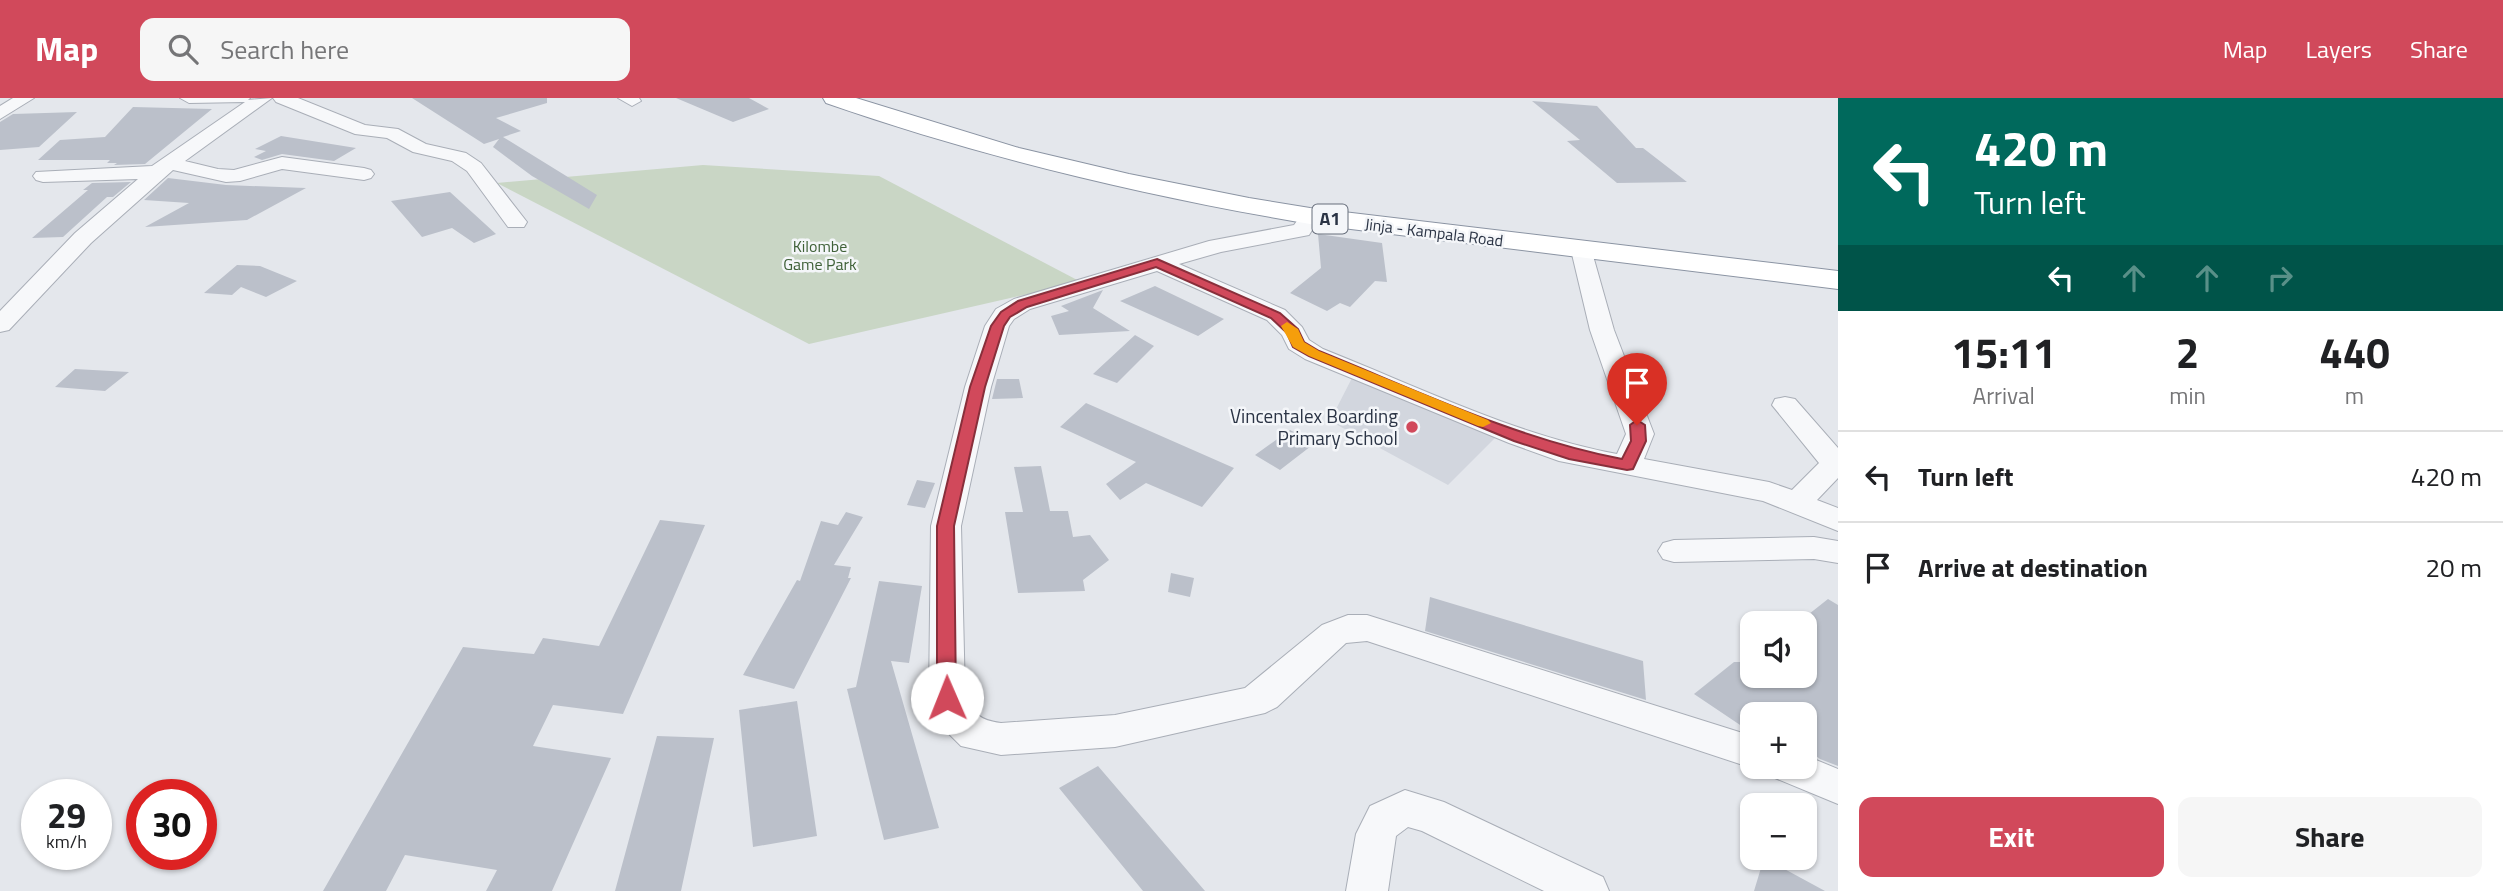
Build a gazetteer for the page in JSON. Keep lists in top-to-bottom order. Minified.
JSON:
{"streets":{"highway":["A1","Jinja - Kampala Road"]},"parks":["Kilombe Game Park"],"places":["Vincentalex Boarding Primary School"],"page":{"header":"Map","search":"Search here","nav":["Map","Layers","Share"],"turn":["420 m","Turn left"],"eta":["15:11","Arrival","2","min","440","m"],"list":[{"name":"Turn left","value":"420 m"},{"name":"Arrive at destination","value":"20 m"}],"map_buttons":["+","−"],"speed":"29 km/h","limit":"30","buttons":["Exit","Share"]}}
